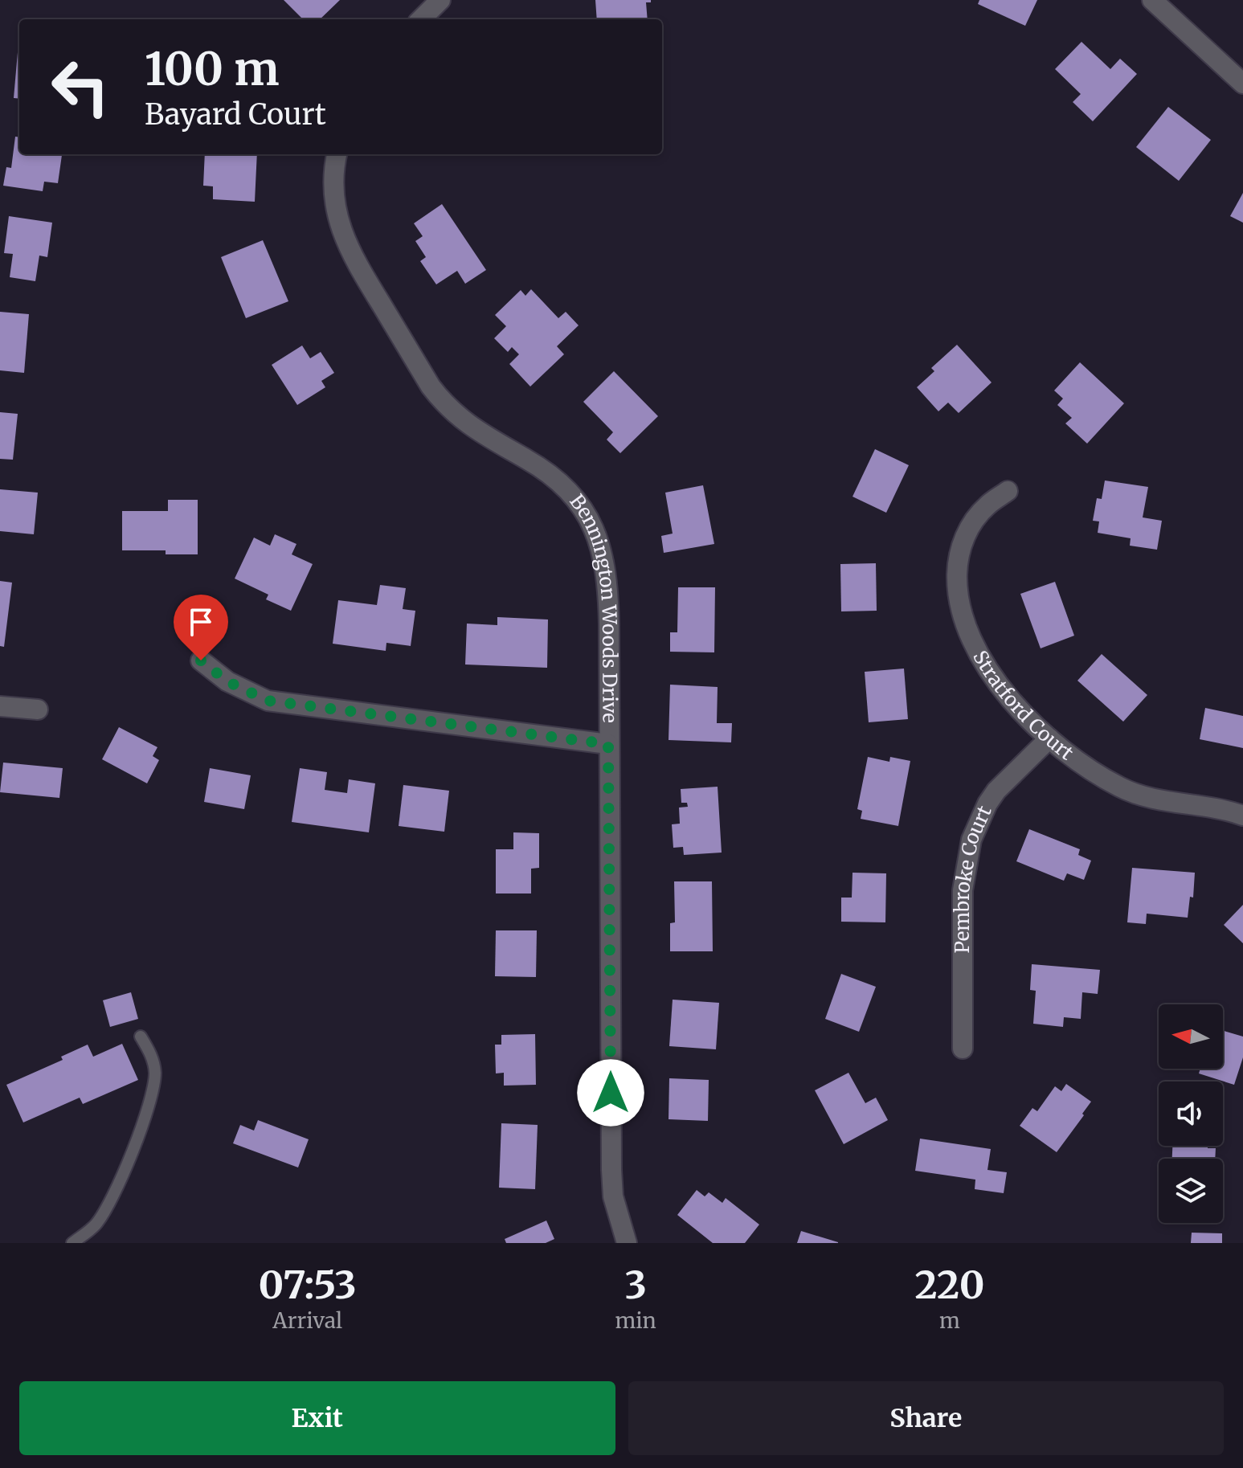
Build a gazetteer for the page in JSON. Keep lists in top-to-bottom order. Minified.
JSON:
{"streets":{"street":["Bennington Woods Drive","Stratford Court","Pembroke Court"]},"crossings":[["Stratford Court","Pembroke Court"]],"north":"left","page":{"turn":["100 m","Bayard Court"],"eta":["07:53","Arrival","3","min","220","m"],"buttons":["Exit","Share"]}}
